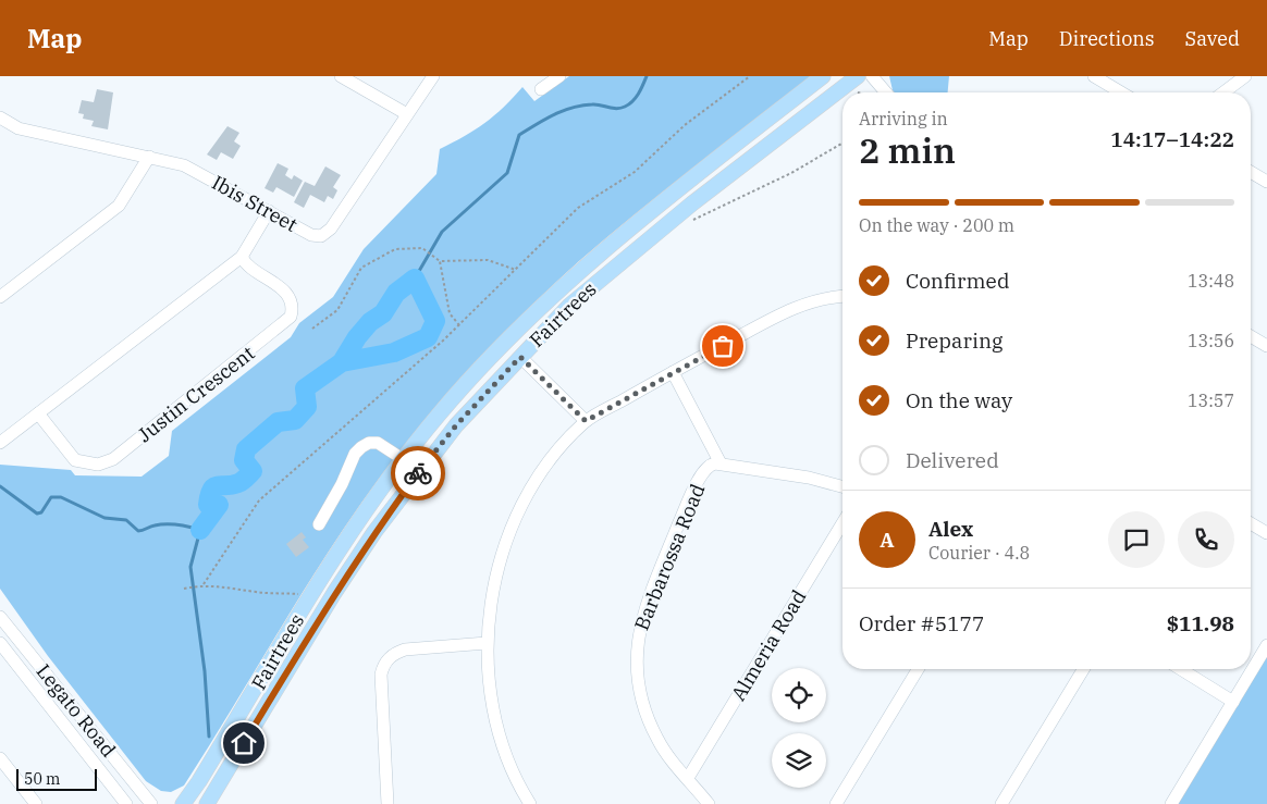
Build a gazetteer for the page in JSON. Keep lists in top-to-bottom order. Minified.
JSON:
{"streets":{"main road":["Fairtrees"],"street":["Ibis Street","Justin Crescent","Barbarossa Road","Almeria Road","Legato Road"]},"crossings":[["Barbarossa Road","Almeria Road"]],"scale_bar":"50 m","page":{"header":"Map","nav":["Map","Directions","Saved"],"heading":["2 min","Arriving in","14:17–14:22"],"panel":["Alex","Courier · 4.8","Order #5177","$11.98"],"bar":"On the way · 200 m","list":[["Confirmed","13:48"],["Preparing","13:56"],["On the way","13:57"],"Delivered"],"round":"A","scale":"50 m"}}
